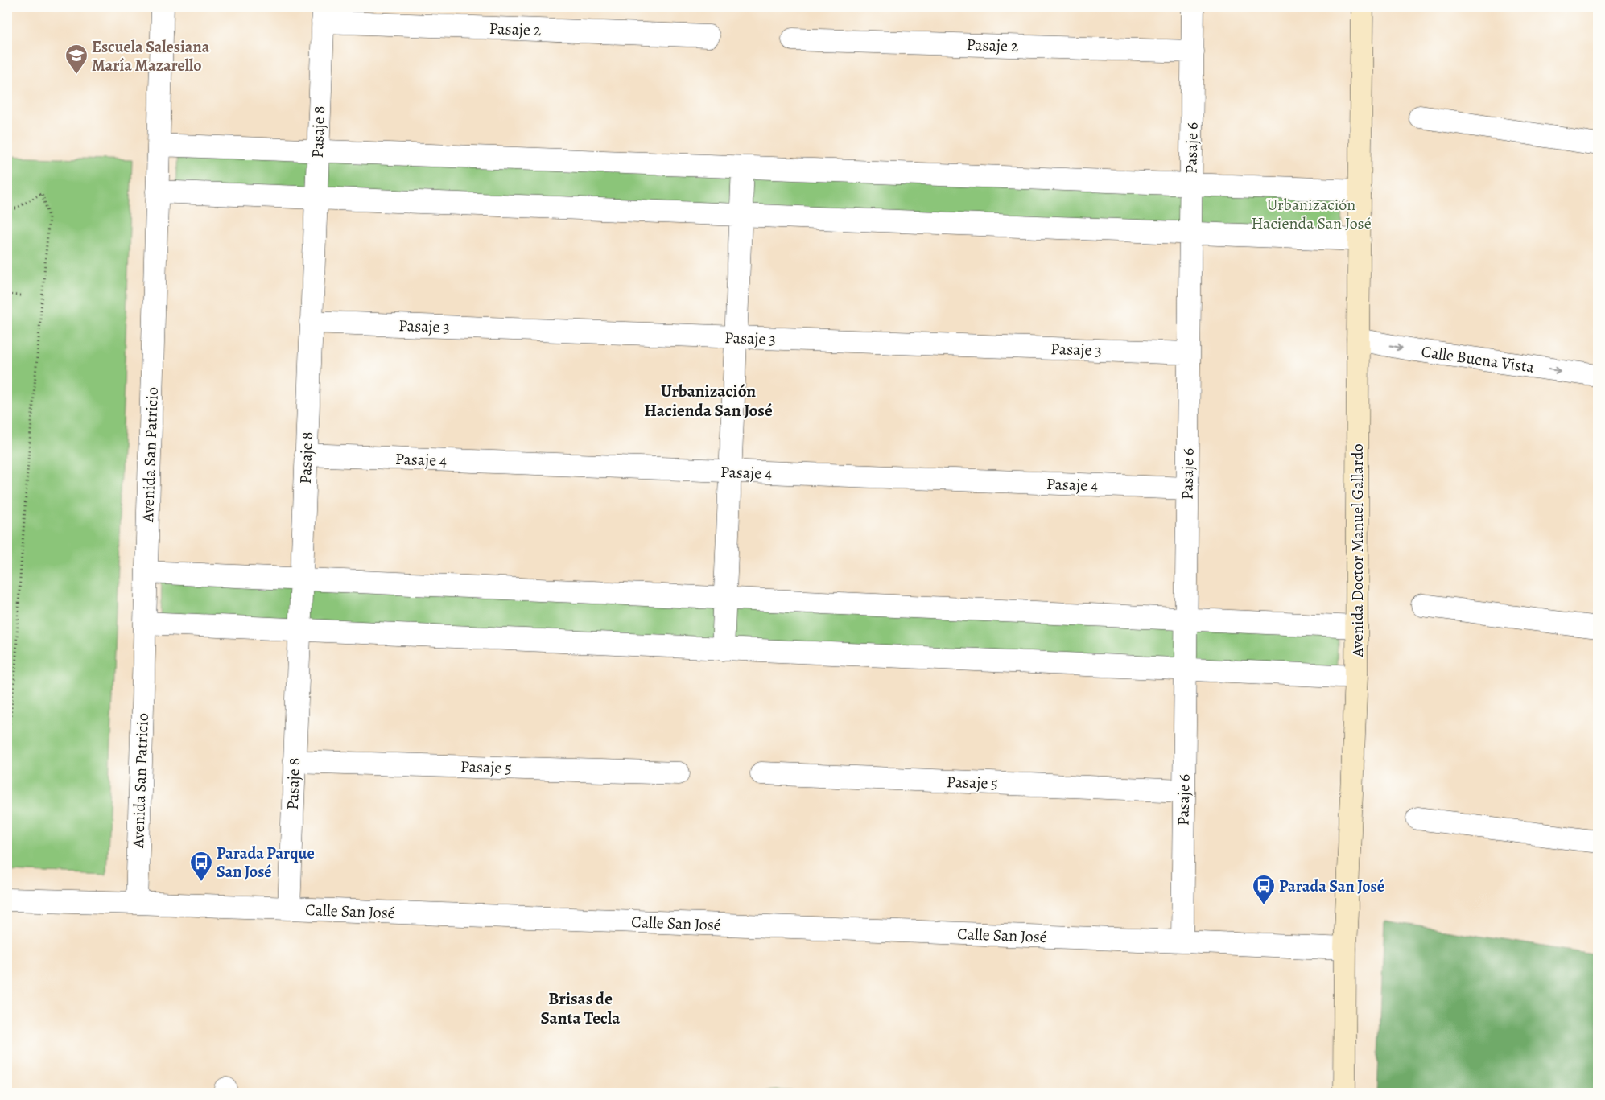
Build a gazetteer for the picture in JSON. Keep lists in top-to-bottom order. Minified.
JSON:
{"streets":{"street":["Pasaje 2","Pasaje 8","Pasaje 6","Pasaje 3","Calle Buena Vista","Avenida San Patricio","Pasaje 4","Avenida Doctor Manuel Gallardo","Pasaje 5","Calle San José"]},"crossings":[["Pasaje 2","Pasaje 8"],["Pasaje 2","Pasaje 6"],["Pasaje 8","Pasaje 3"],["Pasaje 8","Pasaje 4"],["Pasaje 8","Pasaje 5"],["Pasaje 8","Calle San José"],["Pasaje 6","Pasaje 3"],["Pasaje 6","Pasaje 4"],["Pasaje 6","Pasaje 5"],["Pasaje 6","Calle San José"],["Calle Buena Vista","Avenida Doctor Manuel Gallardo"],["Avenida San Patricio","Calle San José"],["Avenida Doctor Manuel Gallardo","Calle San José"]],"one_way":["Calle Buena Vista"],"districts":["Urbanización Hacienda San José","Brisas de Santa Tecla"],"parks":["Urbanización Hacienda San José"],"places":{"school or university":["Escuela Salesiana María Mazarello"],"bus stop":["Parada Parque San José","Parada San José"]}}
